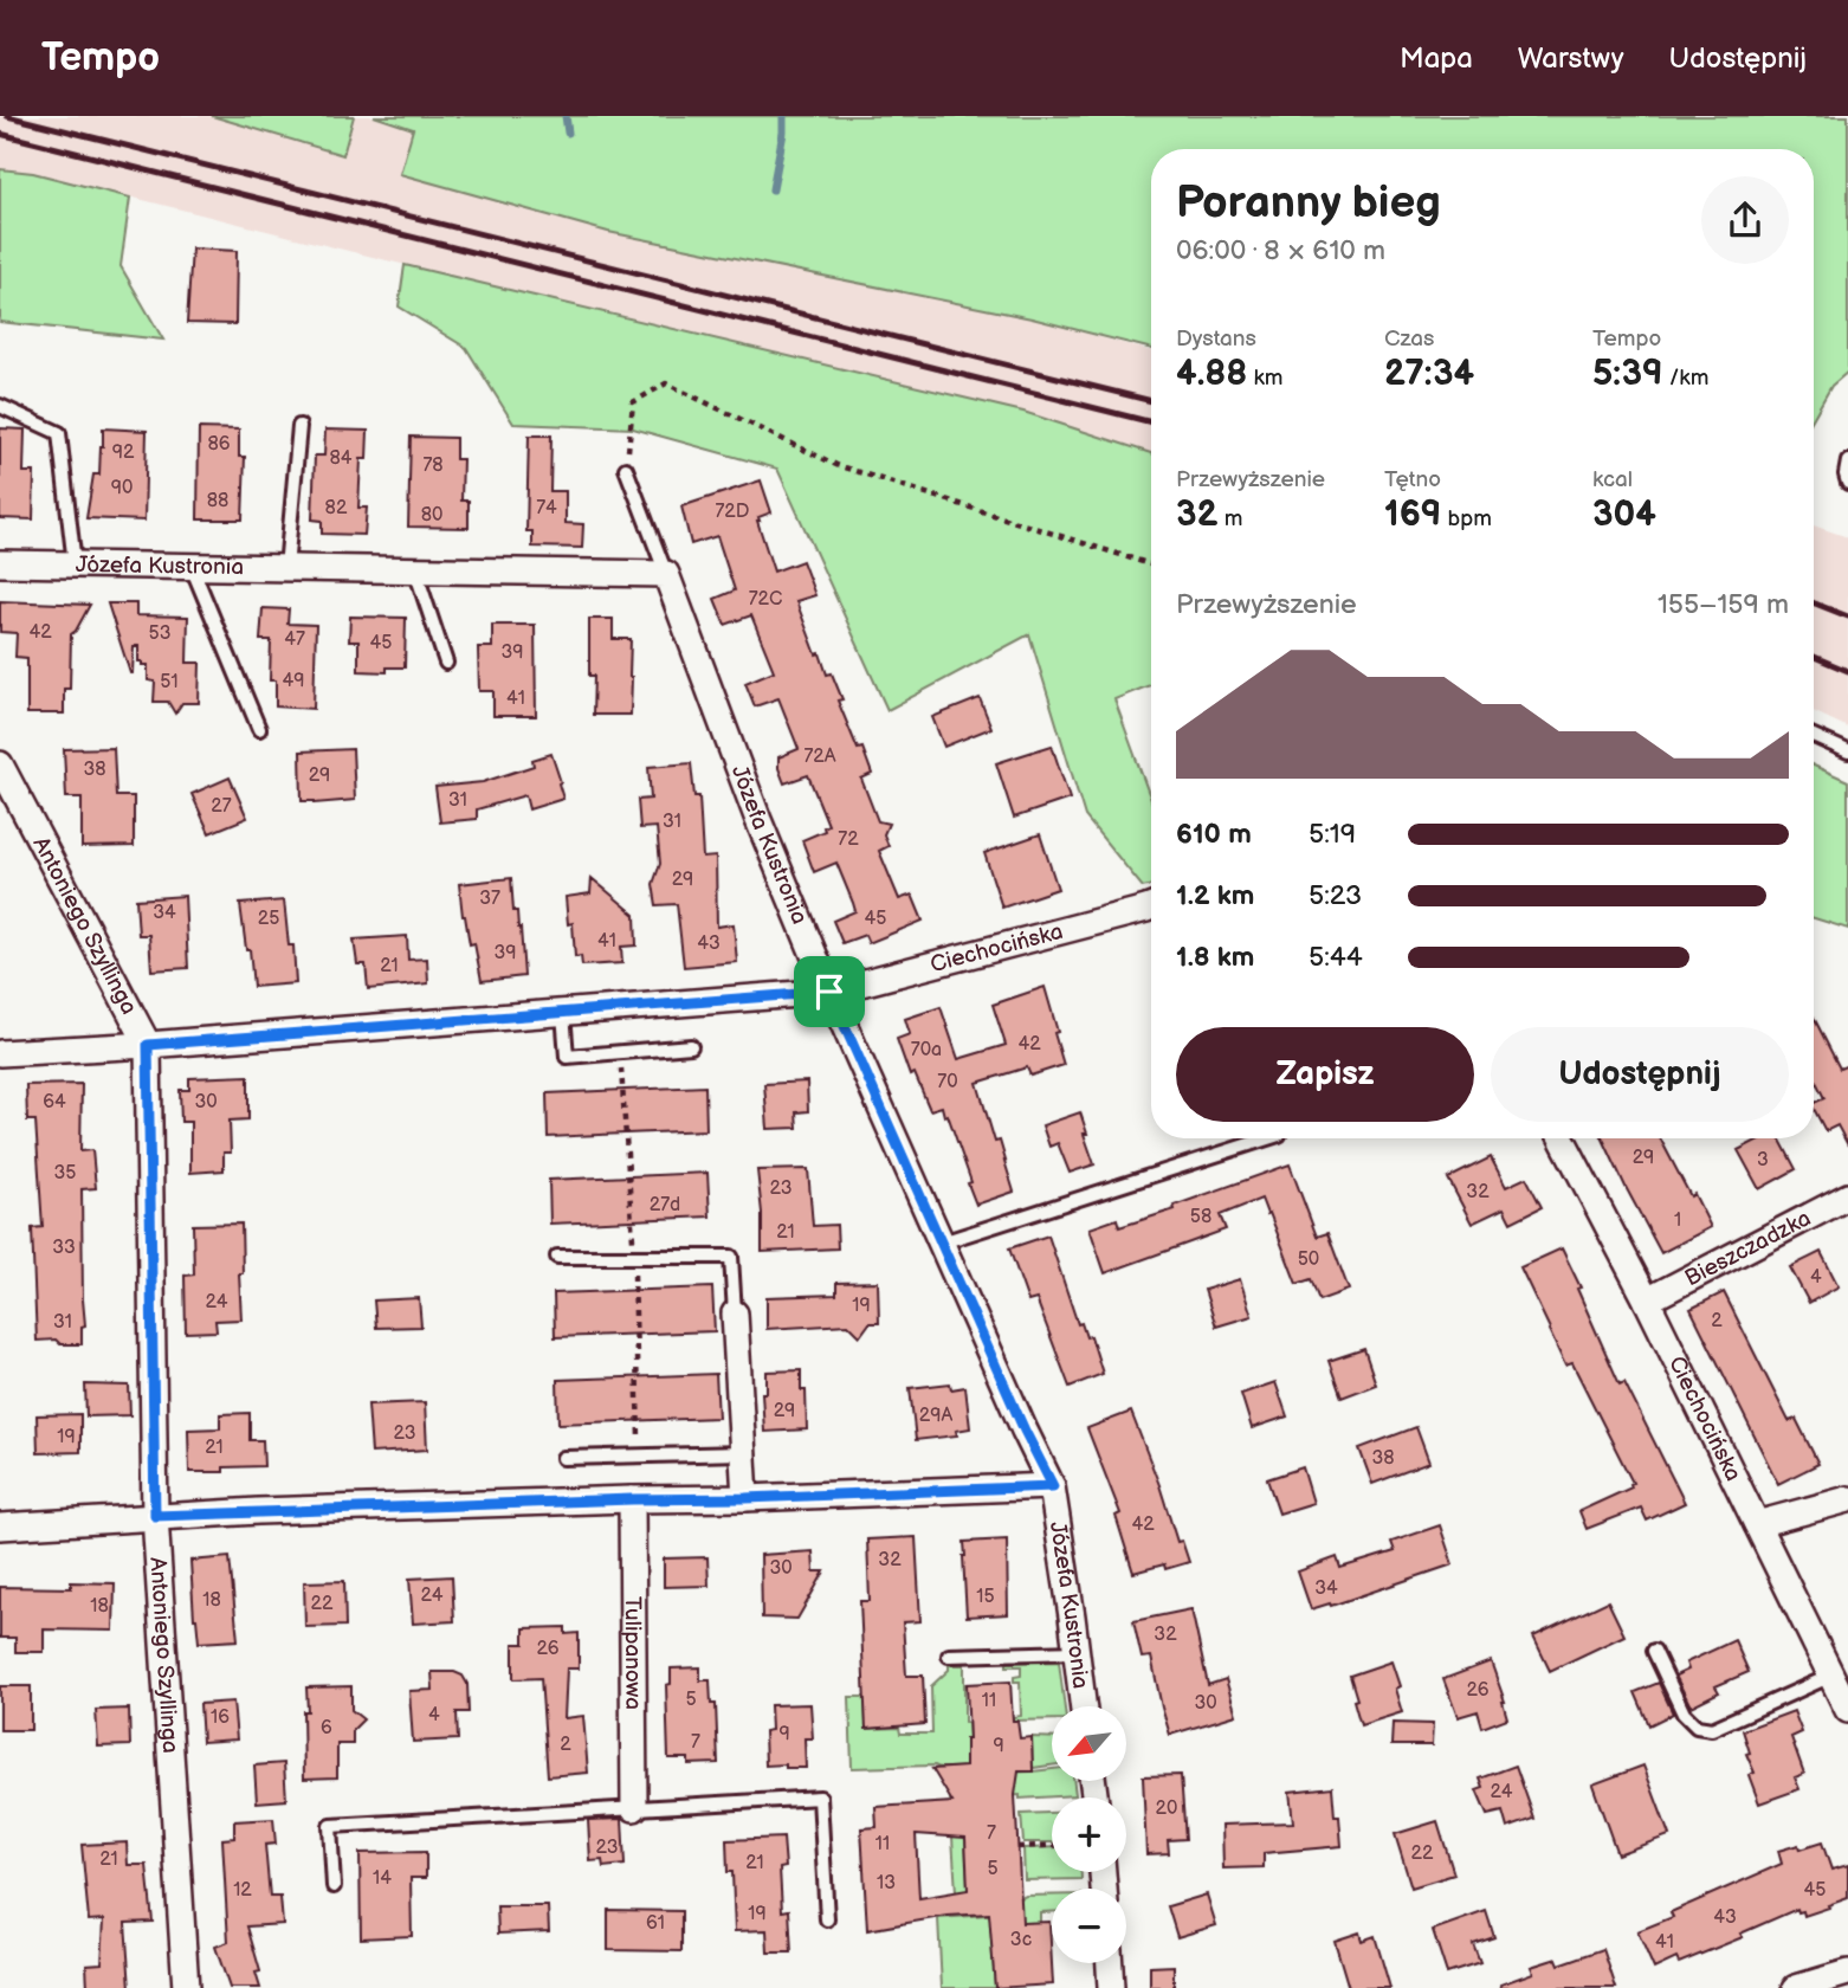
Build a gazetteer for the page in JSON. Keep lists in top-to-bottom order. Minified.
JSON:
{"streets":{"street":["Józefa Kustronia","Antoniego Szyllinga","Ciechocińska","Bieszczadzka","Tulipanowa"]},"crossings":[["Józefa Kustronia","Ciechocińska"],["Antoniego Szyllinga","Ciechocińska"],["Ciechocińska","Bieszczadzka"]],"house_numbers":["86","92","84","78","90","88","82","74","72D","80","72C","42","53","47","45","39","49","51","41","72A","38","29","31","27","31","72","29","37","34","25","45","41","43","39","21","42","70a","70","64","30","29","3","35","23","32","27d","58","1","21","33","50","4","24","19","2","31","29","29A","23","19","21","38","42","32","30","34","24","15","18","22","18","32","26","26","5","11","30","4","16","6","9","7","2","9","24","20","7","11","23","22","21","21","5","14","13","12","45","19","43","61","3c","41"],"north":"bottom left","page":{"header":"Tempo","nav":["Mapa","Warstwy","Udostępnij"],"heading":["Poranny bieg","06:00 · 8 × 610 m"],"stats":[["Dystans","4.88 km"],["Czas","27:34"],["Tempo","5:39 /km"],["Przewyższenie","32 m"],["Tętno","169 bpm"],["kcal","304"]],"chart":["Przewyższenie","155–159 m"],"list":[{"name":"610 m","note":"5:19"},{"name":"1.2 km","note":"5:23"},{"name":"1.8 km","note":"5:44"}],"buttons":["Zapisz","Udostępnij"],"map_buttons":["+","−"]}}
